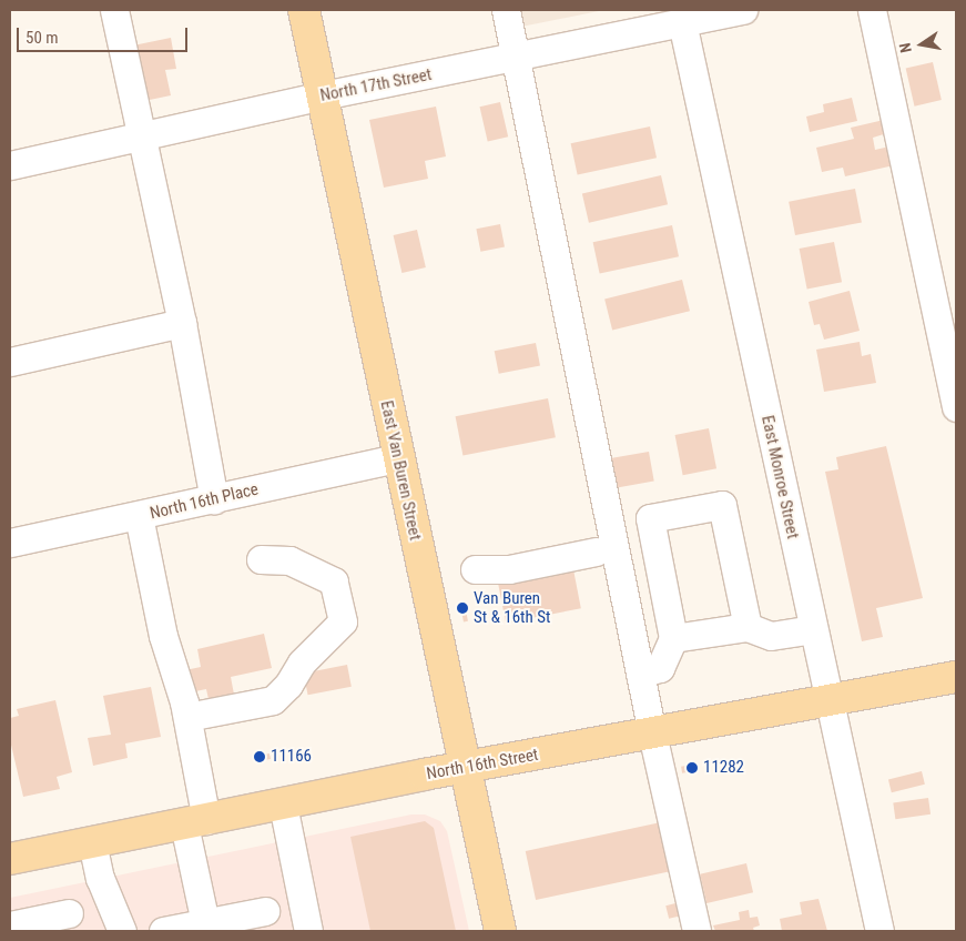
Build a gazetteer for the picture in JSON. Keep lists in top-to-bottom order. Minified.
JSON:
{"streets":{"main road":["East Van Buren Street","North 16th Street"],"street":["North 17th Street","East Monroe Street","North 16th Place"]},"crossings":[["North 17th Street","East Van Buren Street"],["North 17th Street","East Monroe Street"],["East Van Buren Street","North 16th Place"],["East Van Buren Street","North 16th Street"],["East Monroe Street","North 16th Street"]],"places":["Van Buren St & 16th St","11166","11282"],"scale_bar":"50 m","north":"left"}
